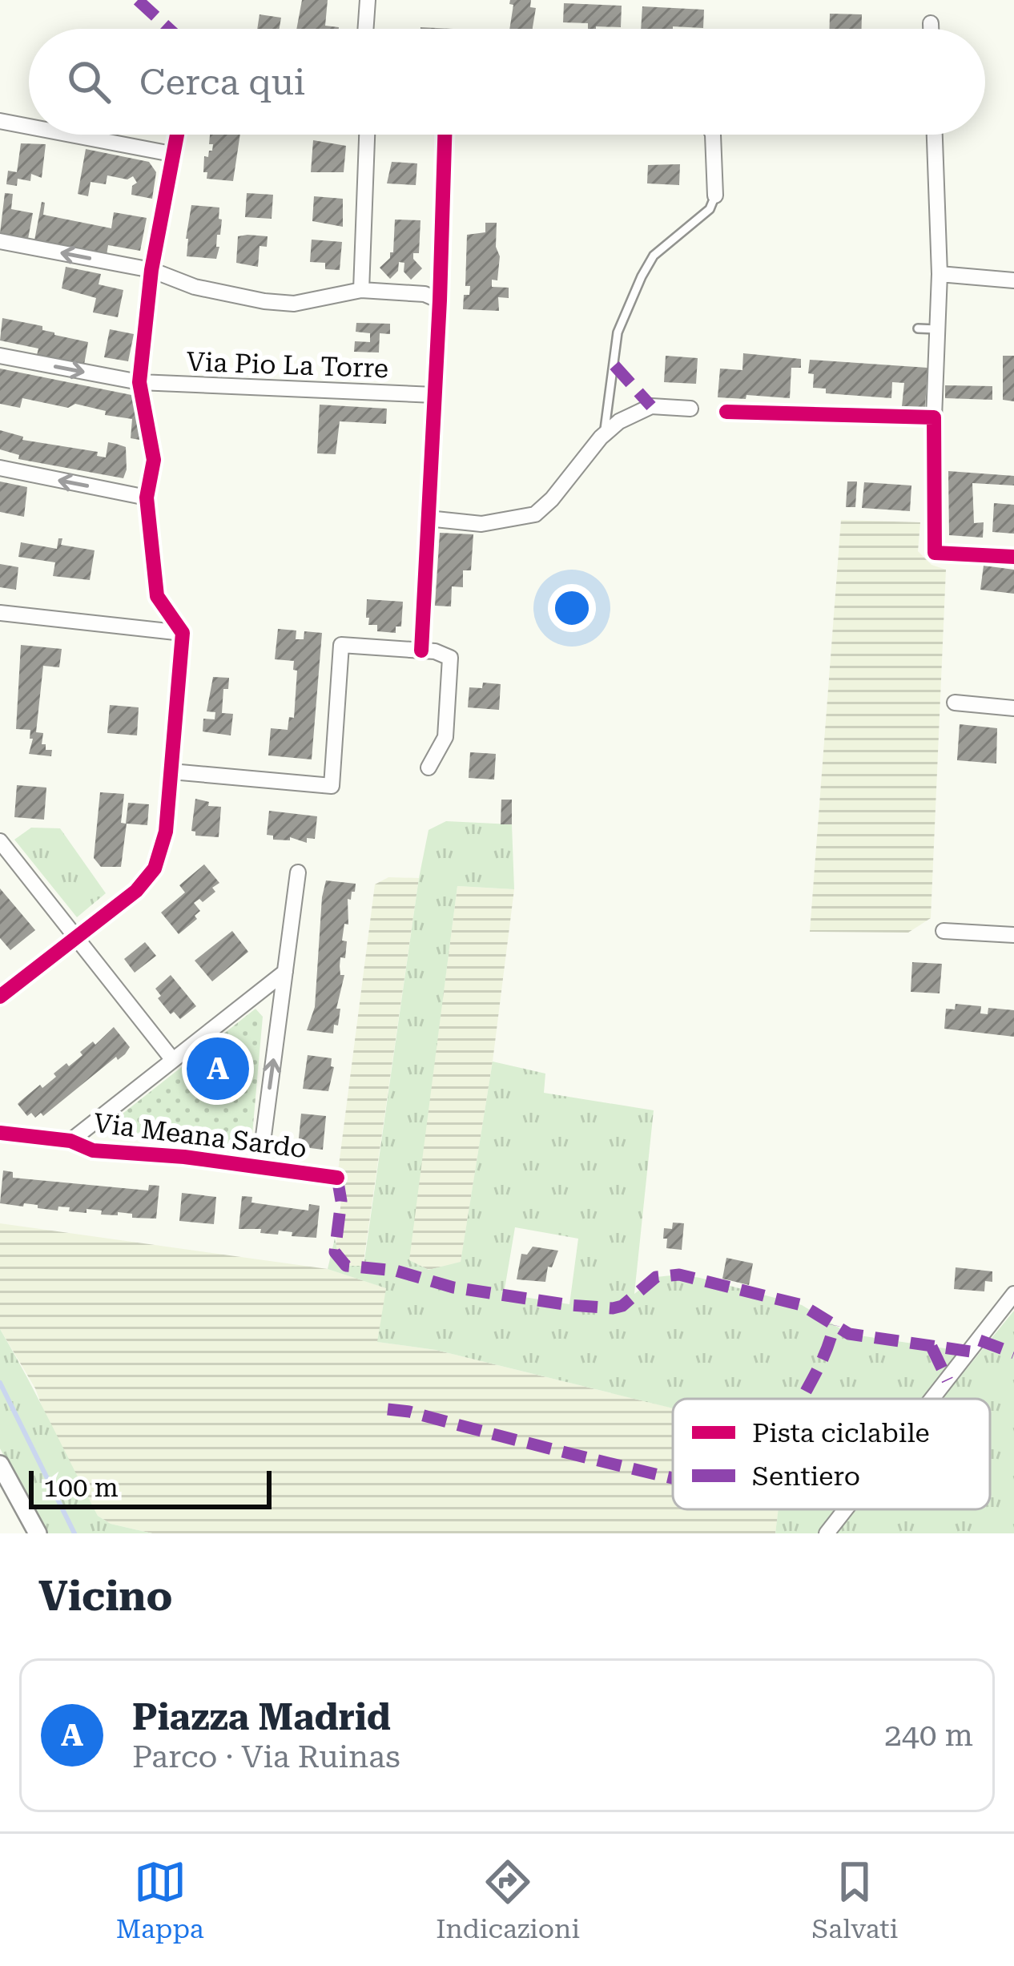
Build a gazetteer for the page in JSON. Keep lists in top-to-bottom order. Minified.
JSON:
{"streets":{"street":["Via Pio La Torre","Via Meana Sardo"]},"legend":["Pista ciclabile","Sentiero"],"scale_bar":"100 m","page":{"search":"Cerca qui","pins":"A","scale":"100 m","heading":"Vicino","list":[{"mark":"A","name":"Piazza Madrid","note":"Parco · Via Ruinas","value":"240 m"}],"nav":["Mappa","Indicazioni","Salvati"]}}
